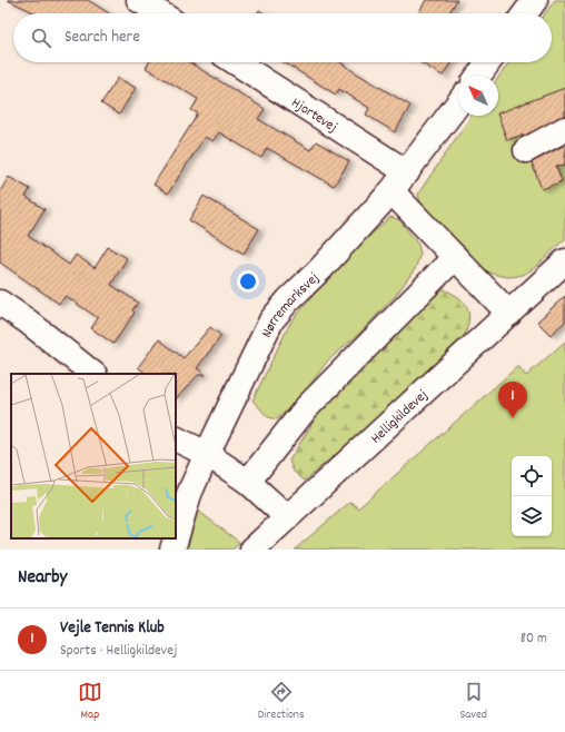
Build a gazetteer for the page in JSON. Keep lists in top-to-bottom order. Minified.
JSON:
{"streets":{"street":["Hjortevej","Nørremarksvej","Helligkildevej"]},"crossings":[["Hjortevej","Nørremarksvej"]],"north":"top left","page":{"search":"Search here","pins":"1","heading":"Nearby","list":[{"mark":"1","name":"Vejle Tennis Klub","note":"Sports · Helligkildevej","value":"80 m"}],"nav":["Map","Directions","Saved"]}}
